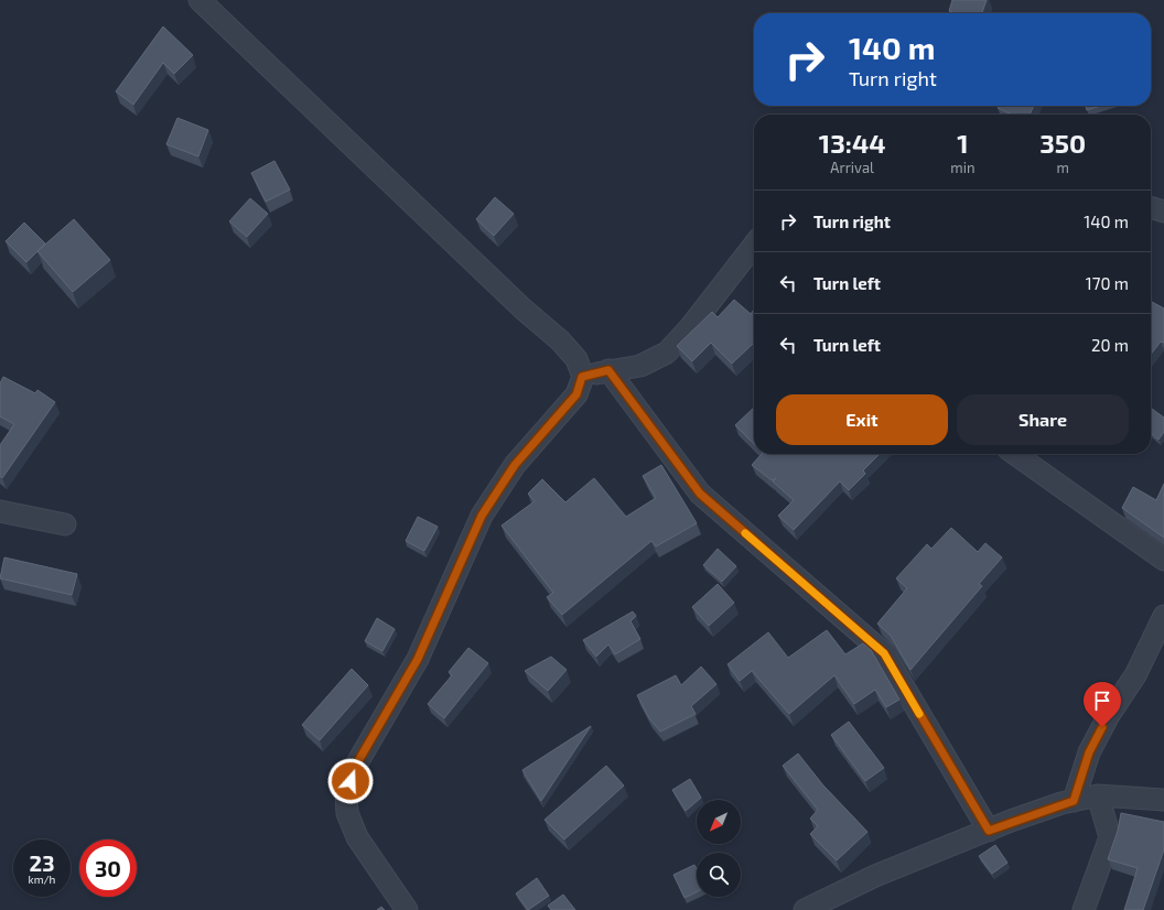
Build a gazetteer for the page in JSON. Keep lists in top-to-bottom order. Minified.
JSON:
{"north":"bottom left","page":{"turn":["140 m","Turn right"],"eta":["13:44","Arrival","1","min","350","m"],"list":[{"name":"Turn right","value":"140 m"},{"name":"Turn left","value":"170 m"},{"name":"Turn left","value":"20 m"}],"buttons":["Exit","Share"],"speed":"23 km/h","limit":"30"}}
